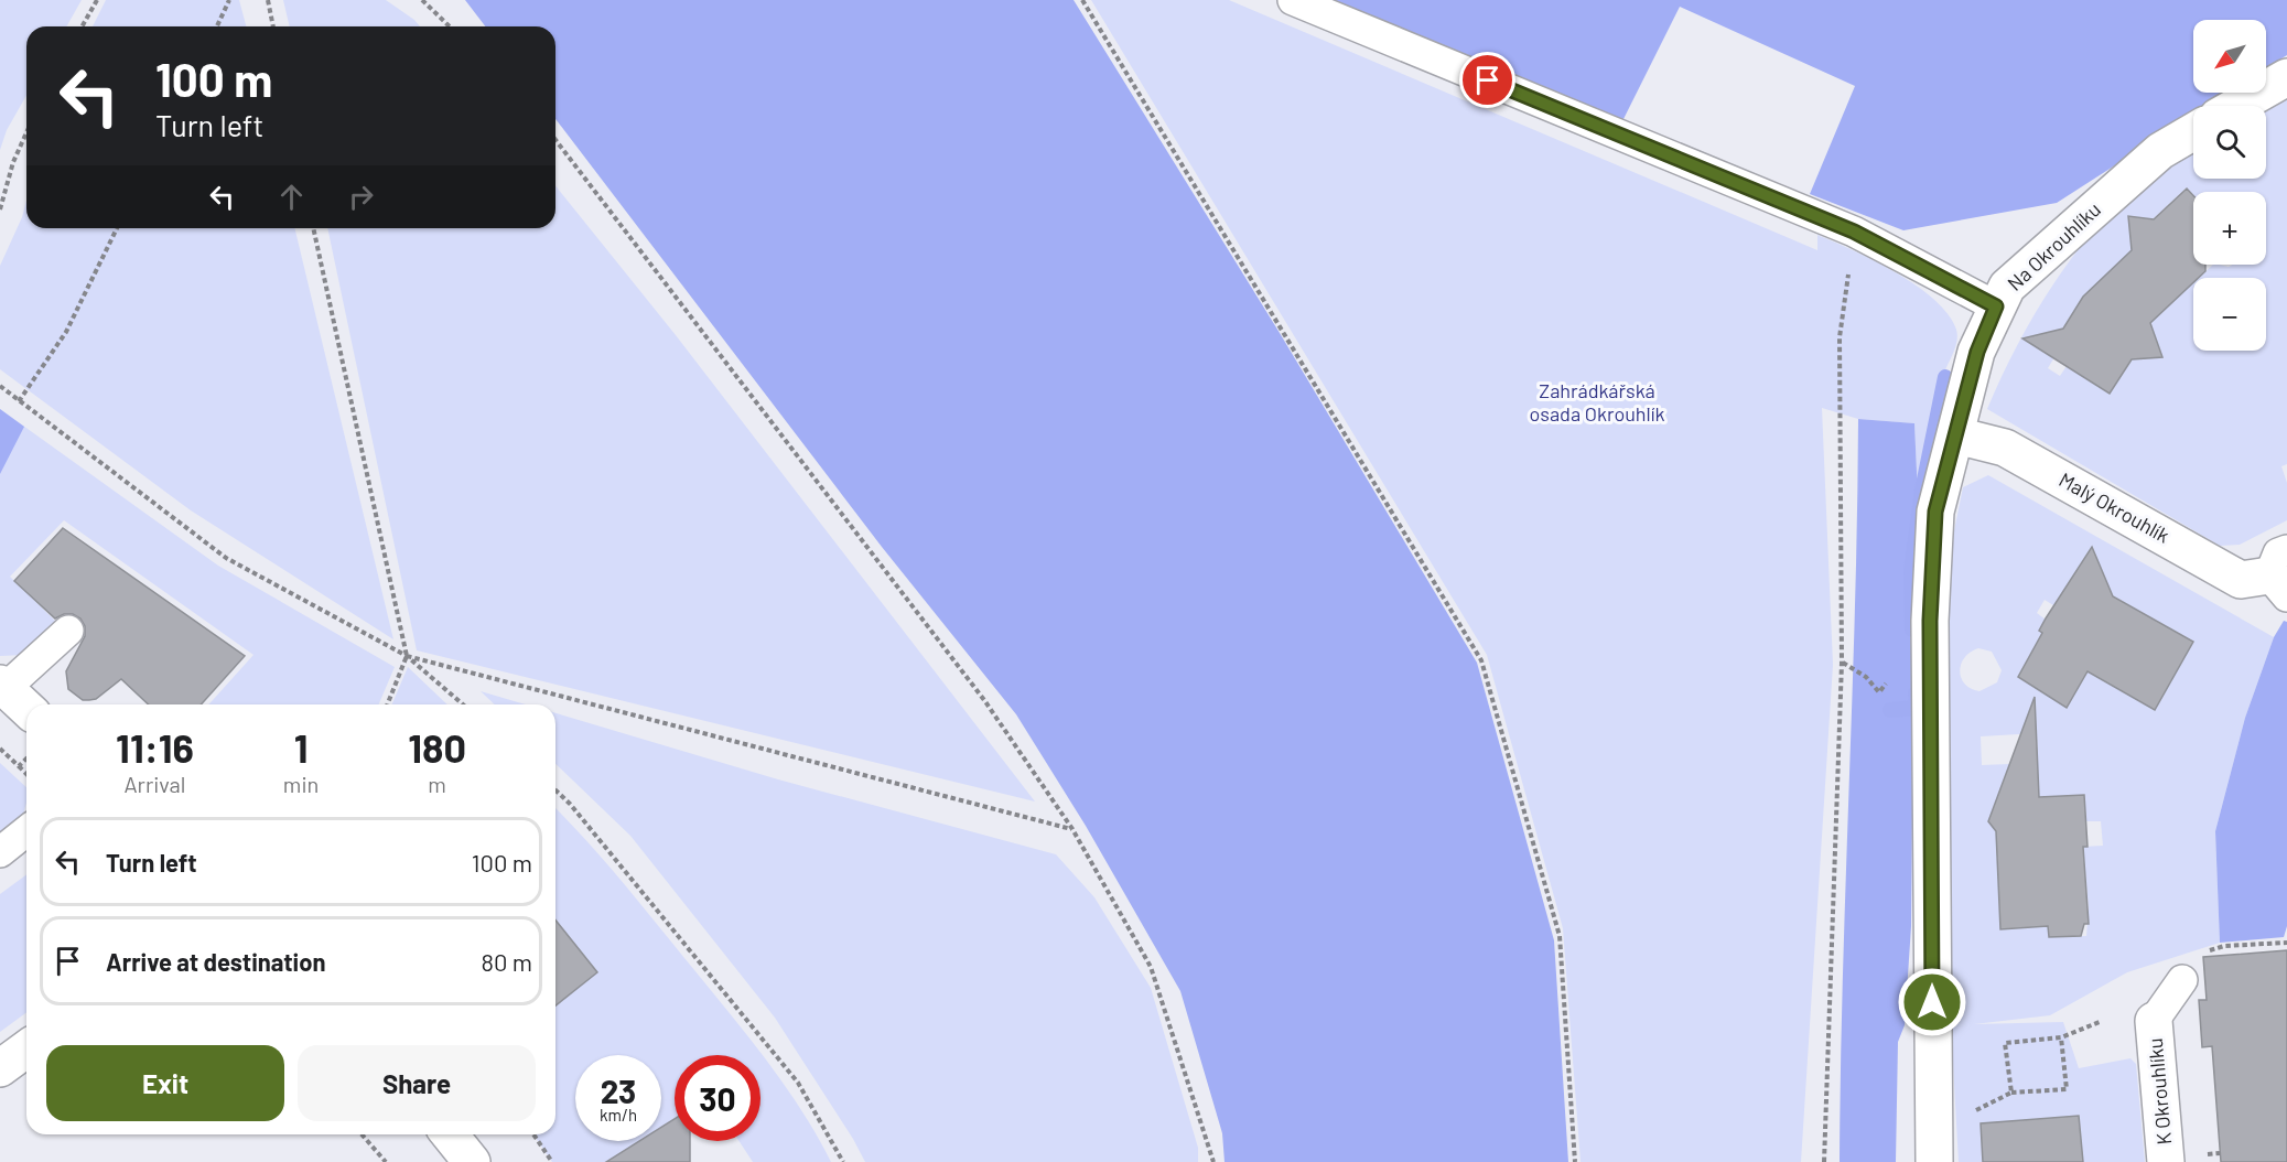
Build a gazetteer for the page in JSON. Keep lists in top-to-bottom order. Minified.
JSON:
{"streets":{"street":["Na Okrouhlíku","Malý Okrouhlík","K Okrouhlíku"]},"crossings":[["Na Okrouhlíku","Malý Okrouhlík"]],"parks":["Zahrádkářská osada Okrouhlík"],"north":"bottom left","page":{"map_buttons":["+","−"],"turn":["100 m","Turn left"],"eta":["11:16","Arrival","1","min","180","m"],"list":[{"name":"Turn left","value":"100 m"},{"name":"Arrive at destination","value":"80 m"}],"buttons":["Exit","Share"],"speed":"23 km/h","limit":"30"}}
